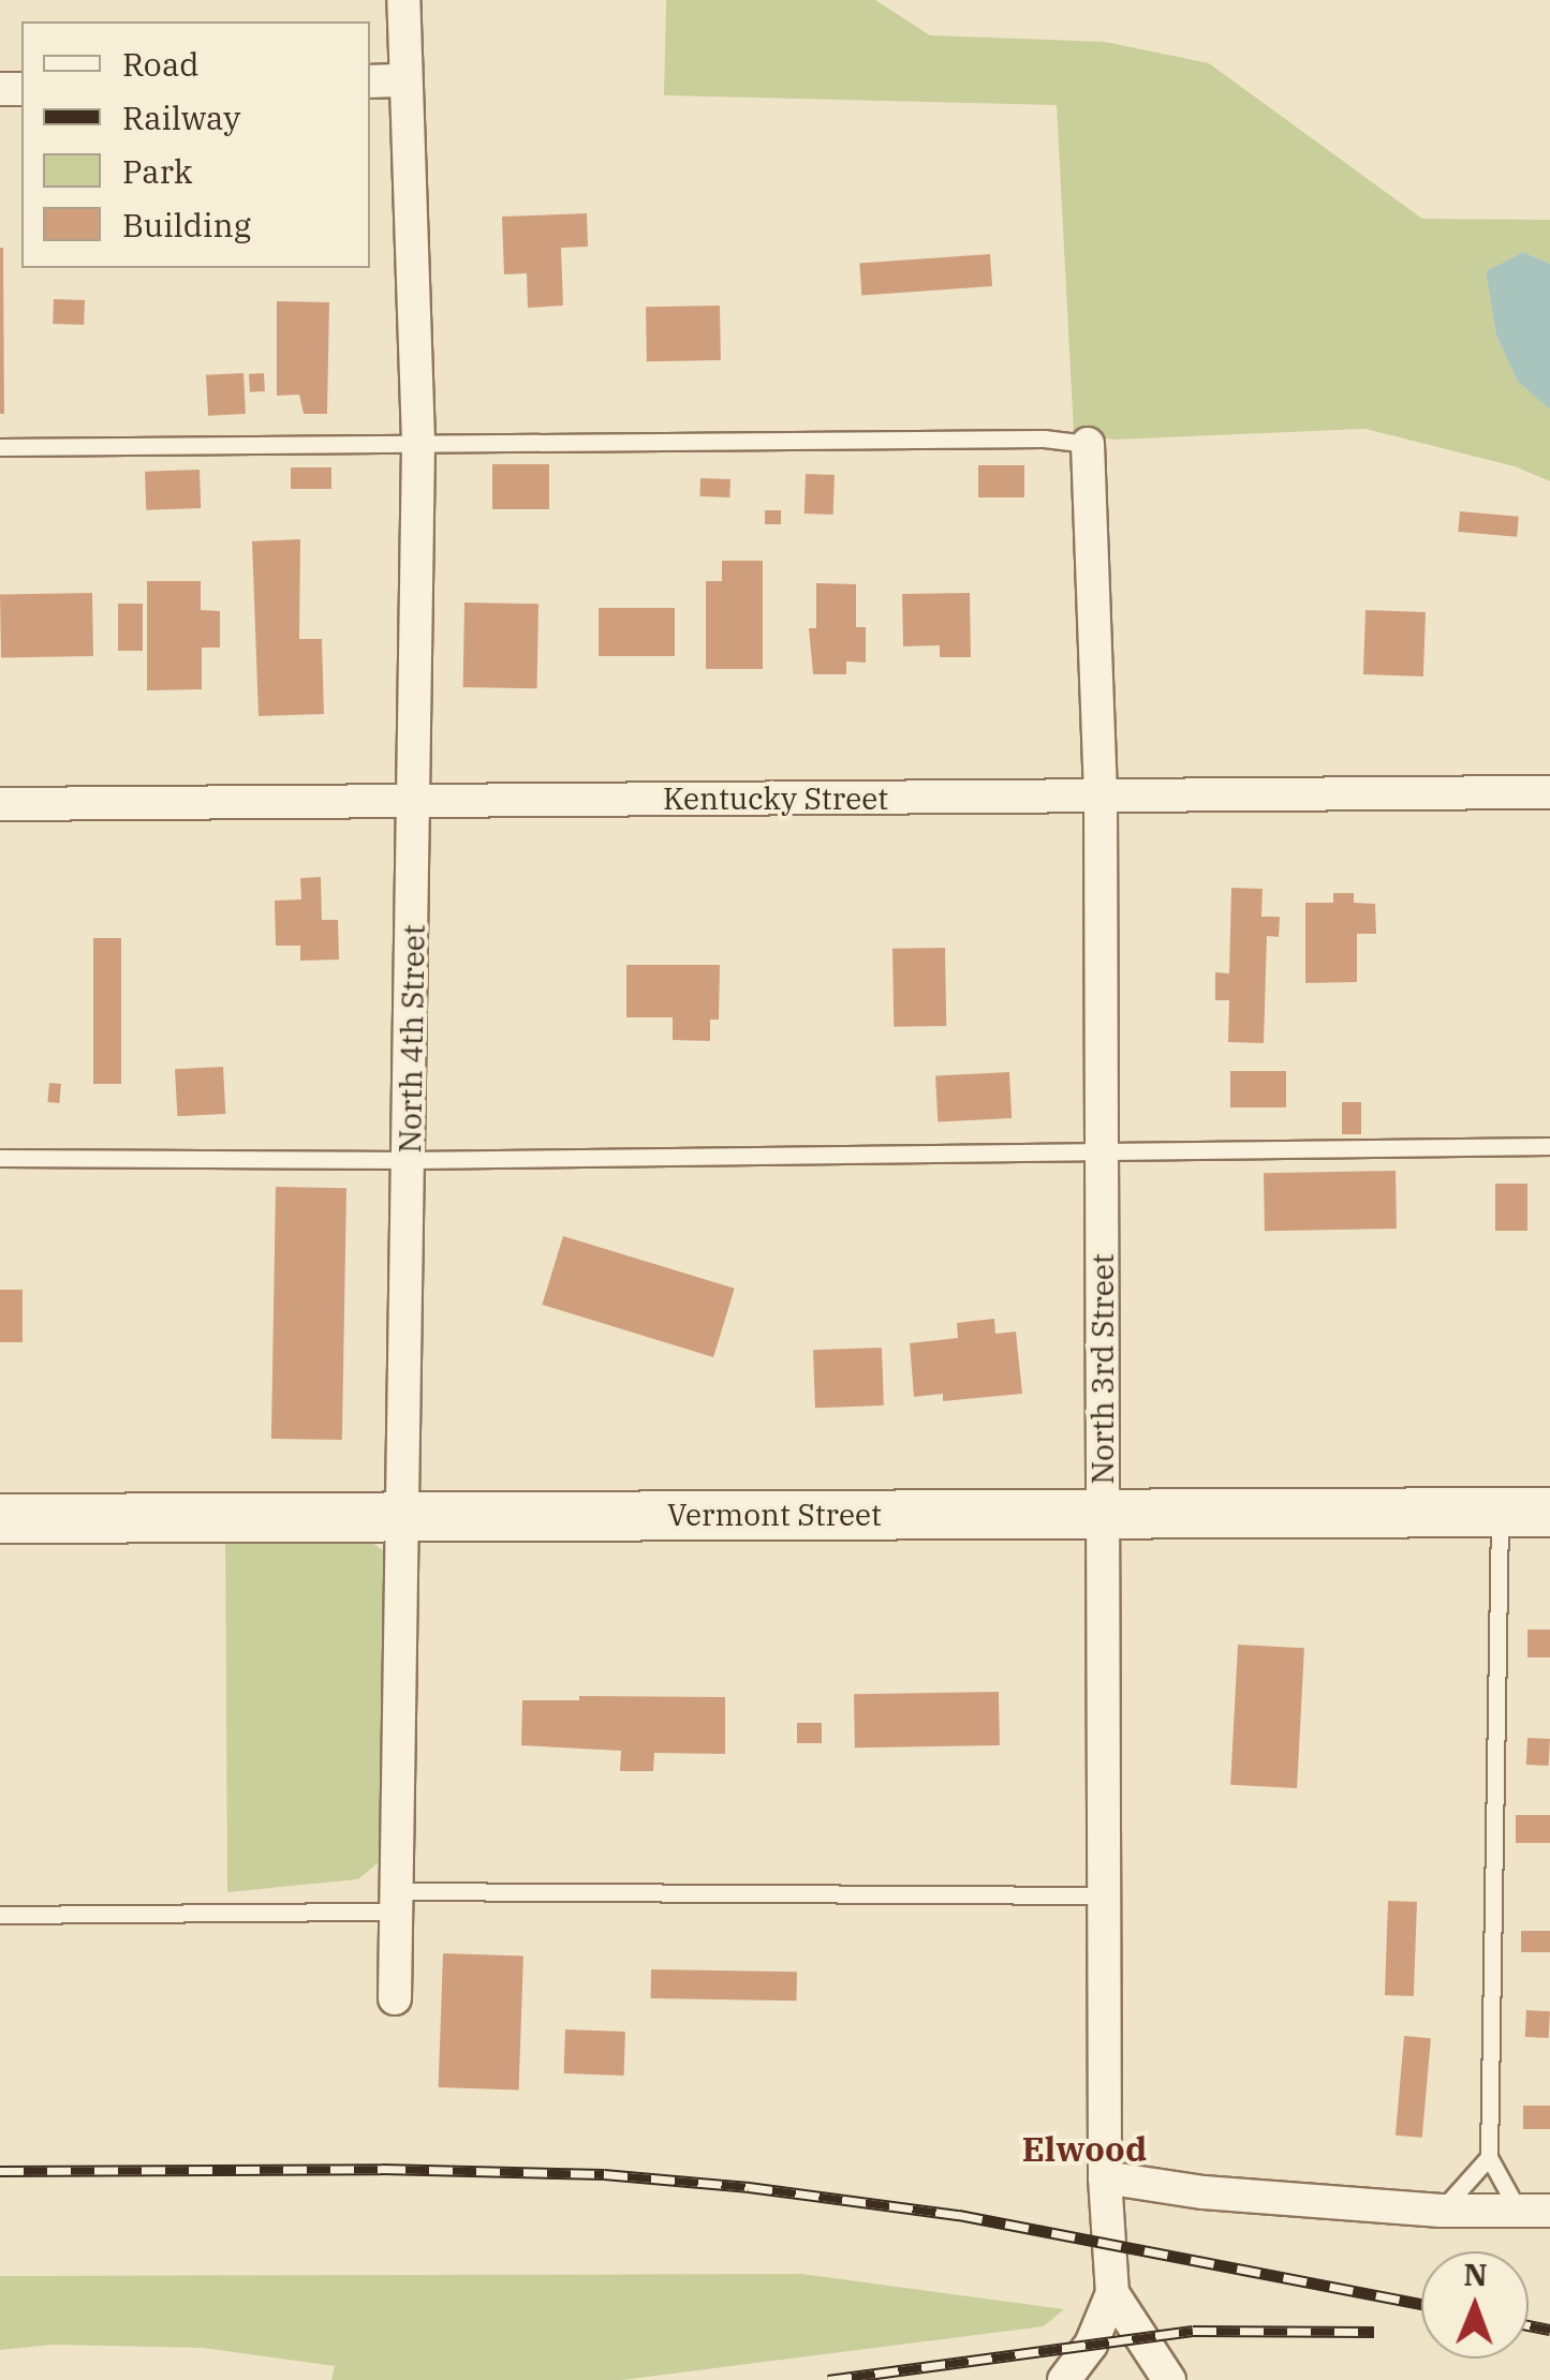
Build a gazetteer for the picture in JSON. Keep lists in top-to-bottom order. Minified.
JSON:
{"streets":{"street":["Kentucky Street","North 4th Street","North 3rd Street","Vermont Street"]},"crossings":[["Kentucky Street","North 4th Street"],["Kentucky Street","North 3rd Street"],["North 4th Street","Vermont Street"],["North 3rd Street","Vermont Street"]],"districts":["Elwood"],"legend":["Road","Railway","Park","Building"],"north":"top"}
